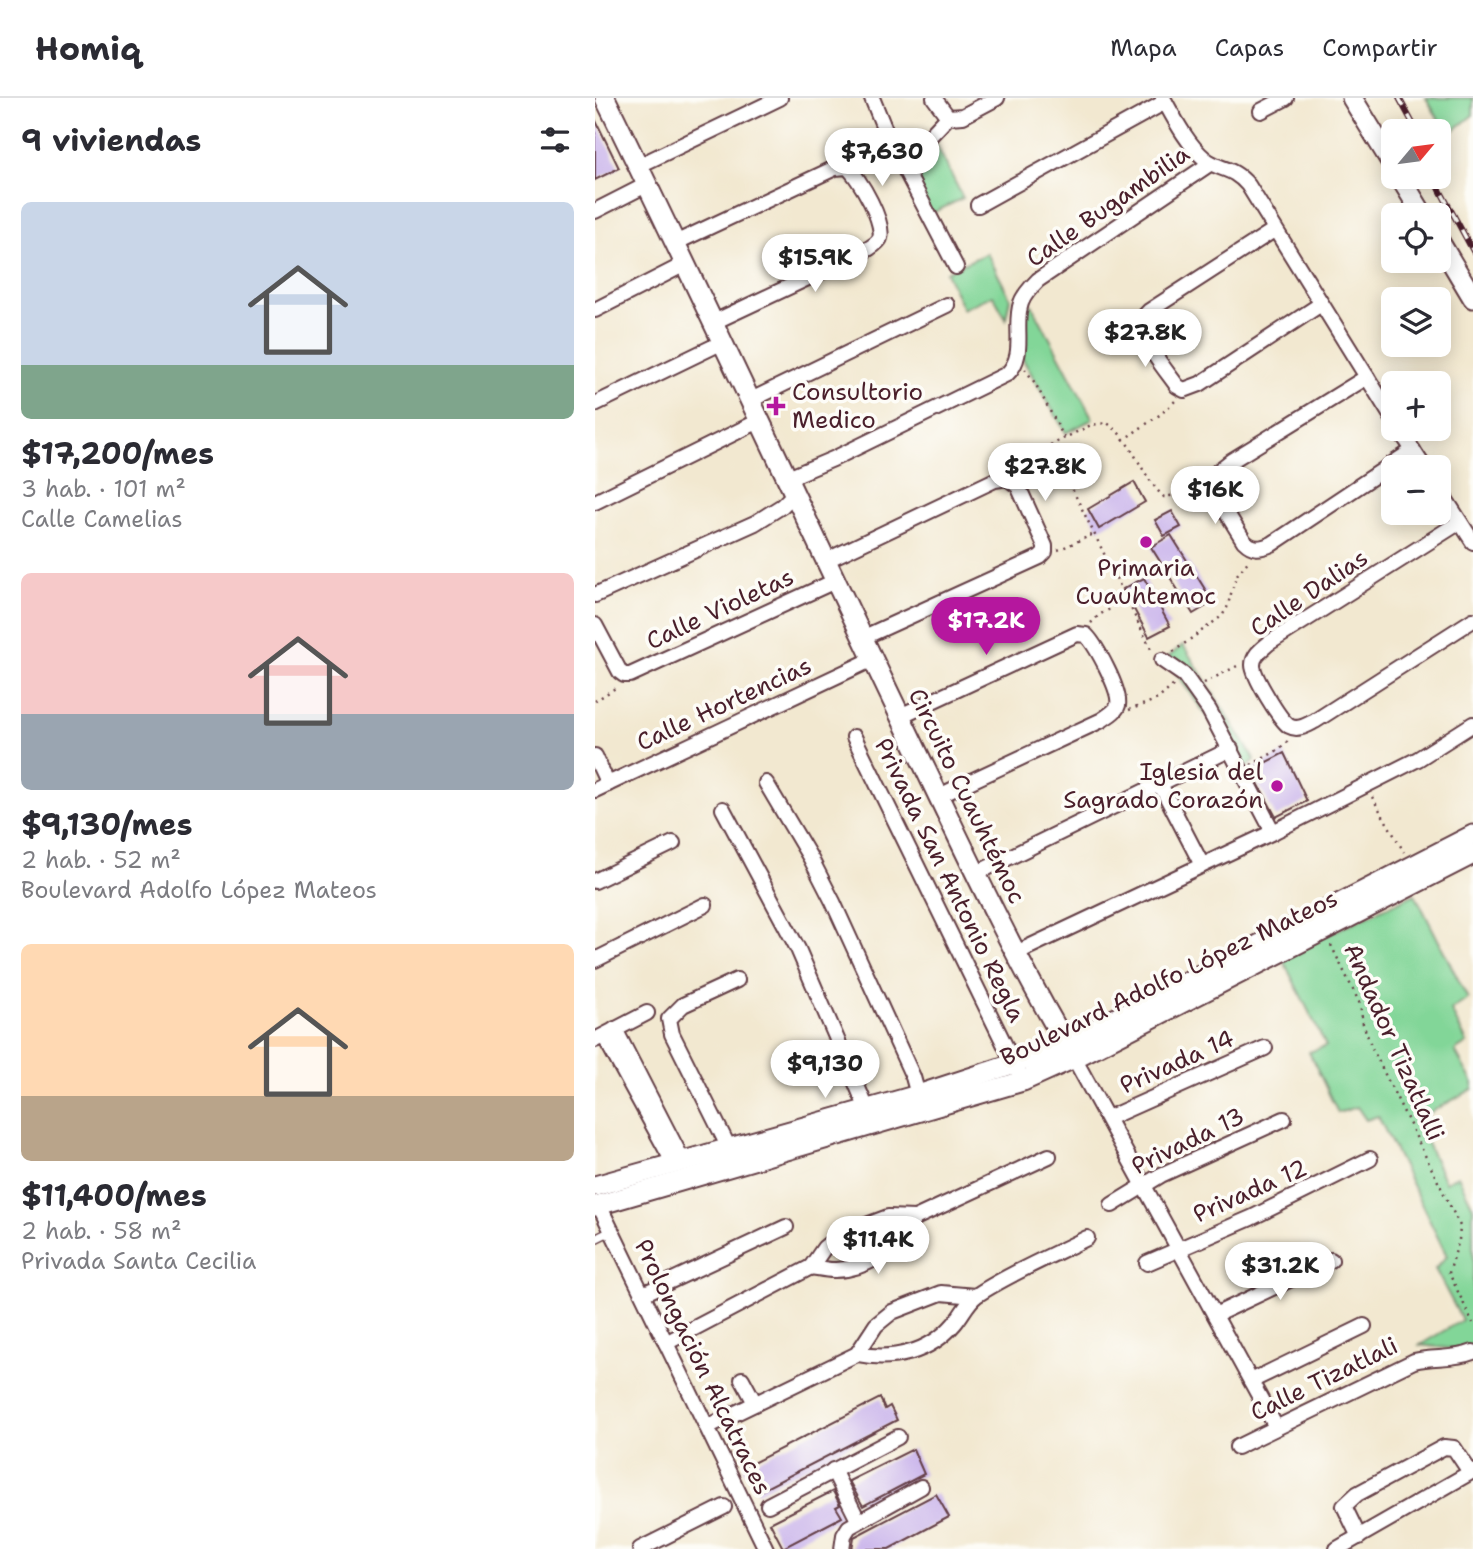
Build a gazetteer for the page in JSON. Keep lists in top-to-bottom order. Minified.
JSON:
{"streets":{"street":["Calle Bugambilia","Calle Dalias","Calle Violetas","Calle Hortencias","Circuito Cuauhtémoc","Privada San Antonio Regla","Boulevard Adolfo López Mateos","Privada 14","Privada 13","Privada 12","Prolongación Alcatraces","Calle Tizatlali"],"path":["Andador Tizatlalli"]},"crossings":[["Calle Violetas","Circuito Cuauhtémoc"],["Calle Hortencias","Circuito Cuauhtémoc"],["Circuito Cuauhtémoc","Boulevard Adolfo López Mateos"],["Privada San Antonio Regla","Boulevard Adolfo López Mateos"],["Boulevard Adolfo López Mateos","Andador Tizatlalli"],["Boulevard Adolfo López Mateos","Prolongación Alcatraces"]],"places":{"health":["Consultorio Medico"],"other":["Primaria Cuauhtemoc","Iglesia del Sagrado Corazón"]},"north":"top right","page":{"header":"Homiq","nav":["Mapa","Capas","Compartir"],"heading":"9 viviendas","map_buttons":["+","−"],"price":["$7,630","$15.9K","$27.8K","$27.8K","$16K","$17.2K","$9,130","$11.4K","$31.2K"],"list":[{"name":"$17,200/mes","note":"3 hab. · 101 m² · Calle Camelias"},{"name":"$9,130/mes","note":"2 hab. · 52 m² · Boulevard Adolfo López Mateos"},{"name":"$11,400/mes","note":"2 hab. · 58 m² · Privada Santa Cecilia"}]}}
